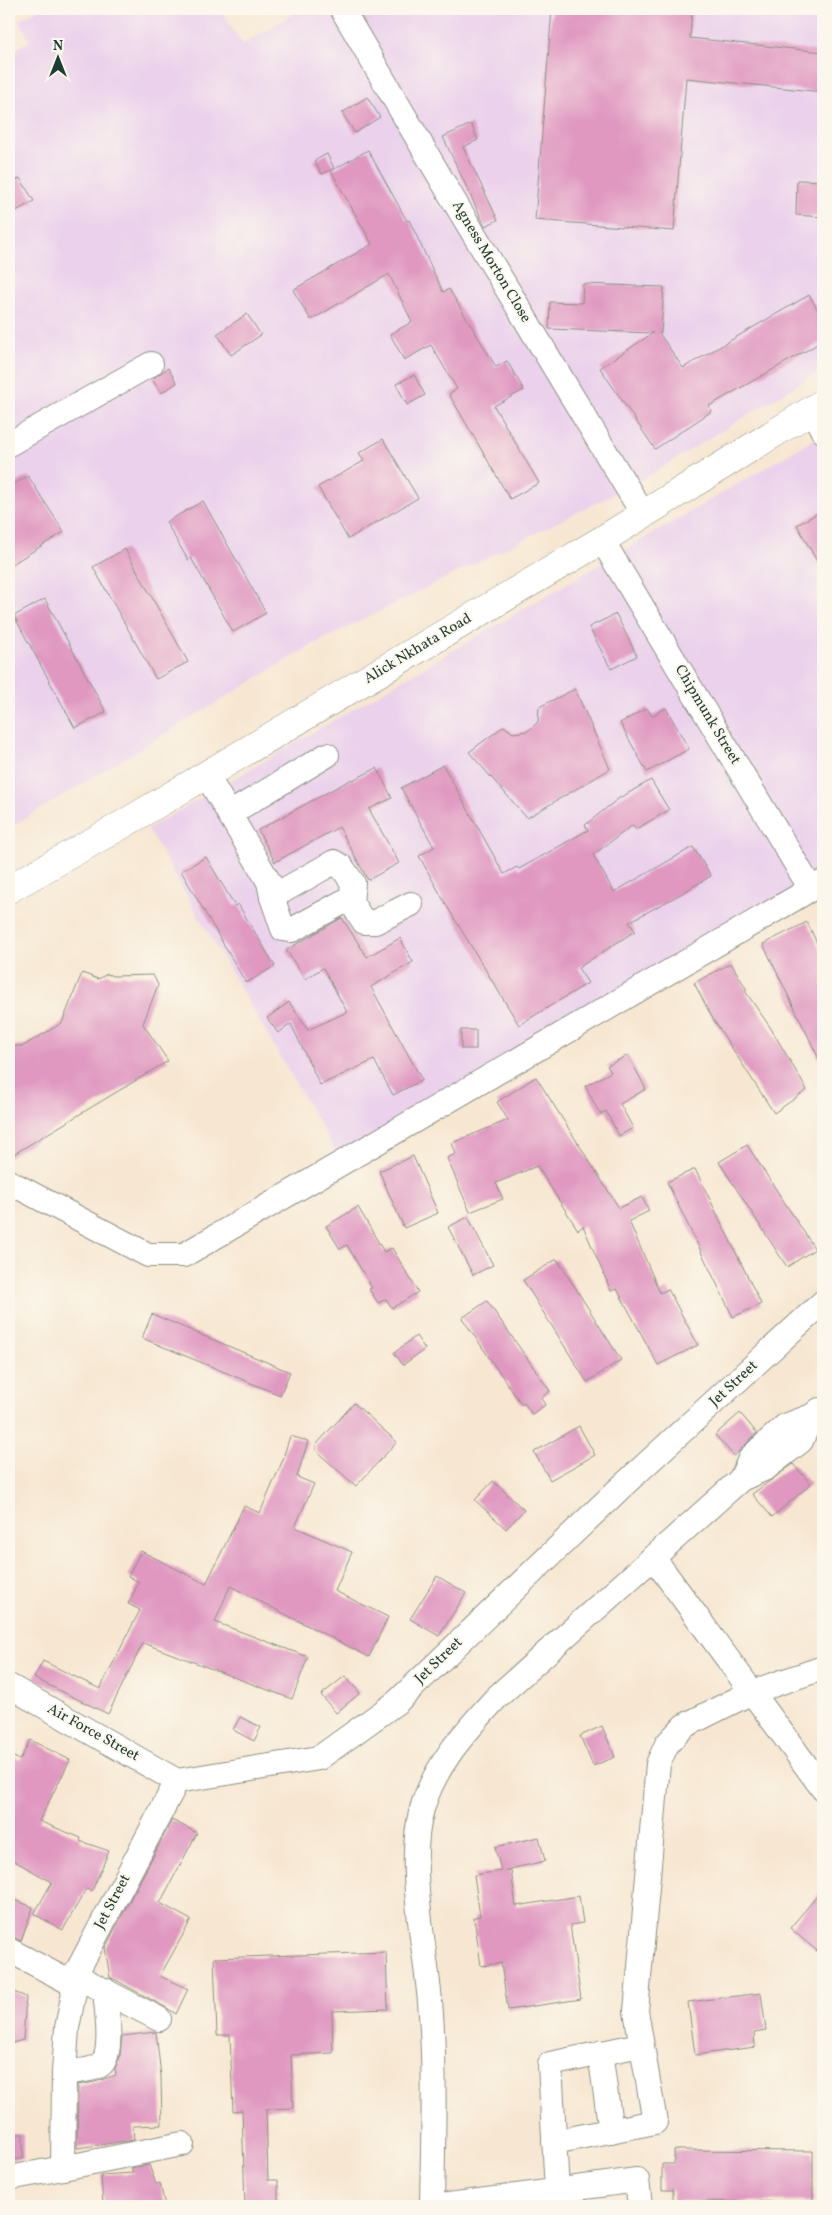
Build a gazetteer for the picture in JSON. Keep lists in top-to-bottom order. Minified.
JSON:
{"streets":{"main road":["Alick Nkhata Road"],"street":["Agness Morton Close","Chipmunk Street","Jet Street","Air Force Street"]},"crossings":[["Agness Morton Close","Alick Nkhata Road"],["Alick Nkhata Road","Chipmunk Street"],["Jet Street","Air Force Street"]],"north":"top"}
